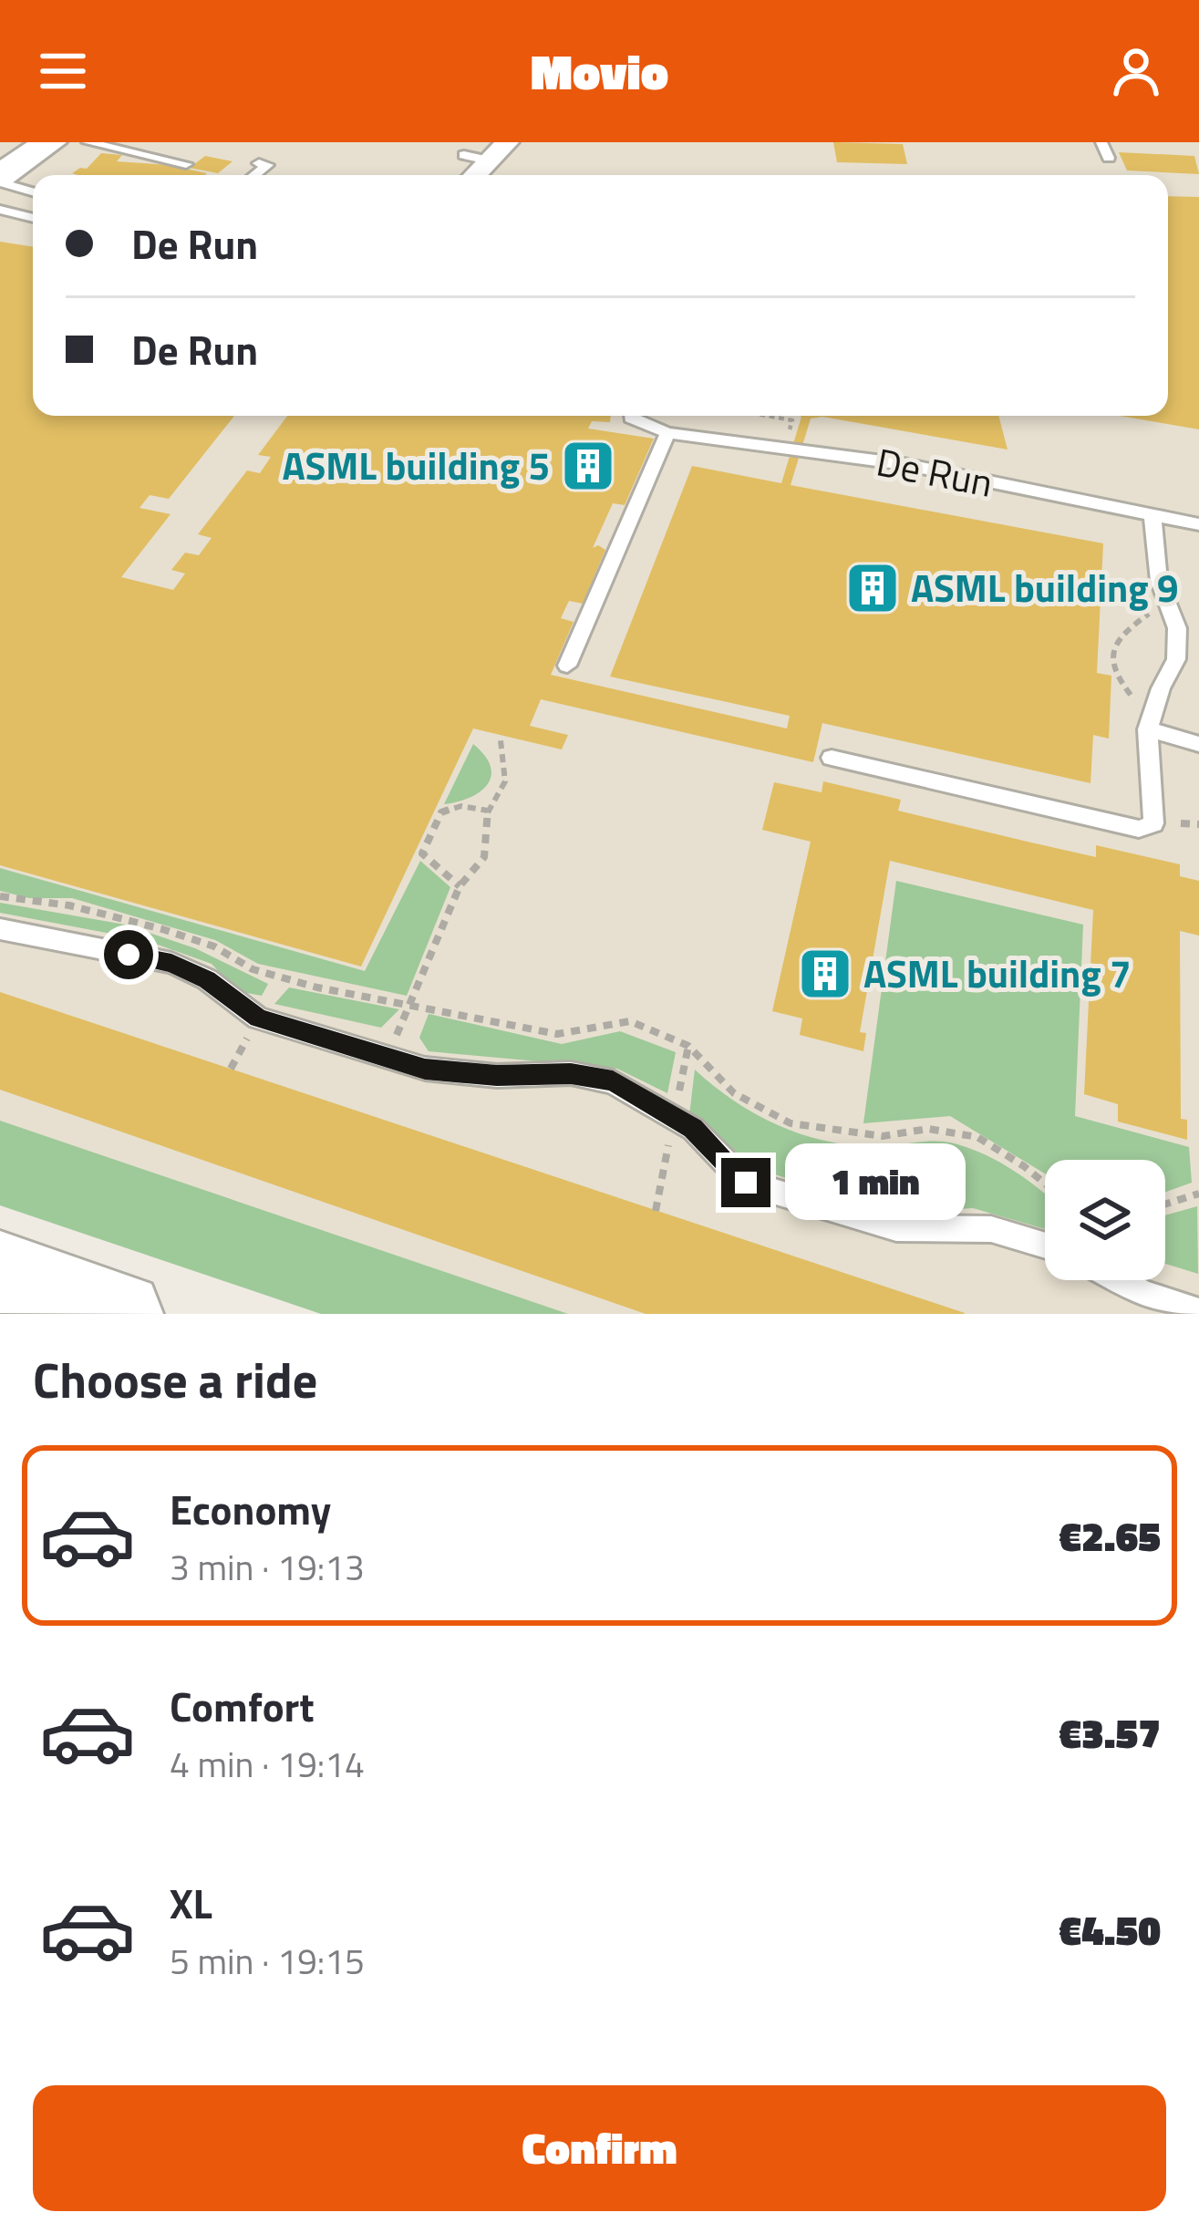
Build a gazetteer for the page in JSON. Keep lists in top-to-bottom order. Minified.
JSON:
{"streets":{"lane":["De Run"]},"places":{"building":["ASML building 5","ASML building 9","ASML building 7"]},"page":{"header":"Movio","banner":["De Run","De Run"],"bubble":"1 min","heading":"Choose a ride","list":[{"name":"Economy","note":"3 min · 19:13","value":"€2.65"},{"name":"Comfort","note":"4 min · 19:14","value":"€3.57"},{"name":"XL","note":"5 min · 19:15","value":"€4.50"}],"buttons":"Confirm"}}
